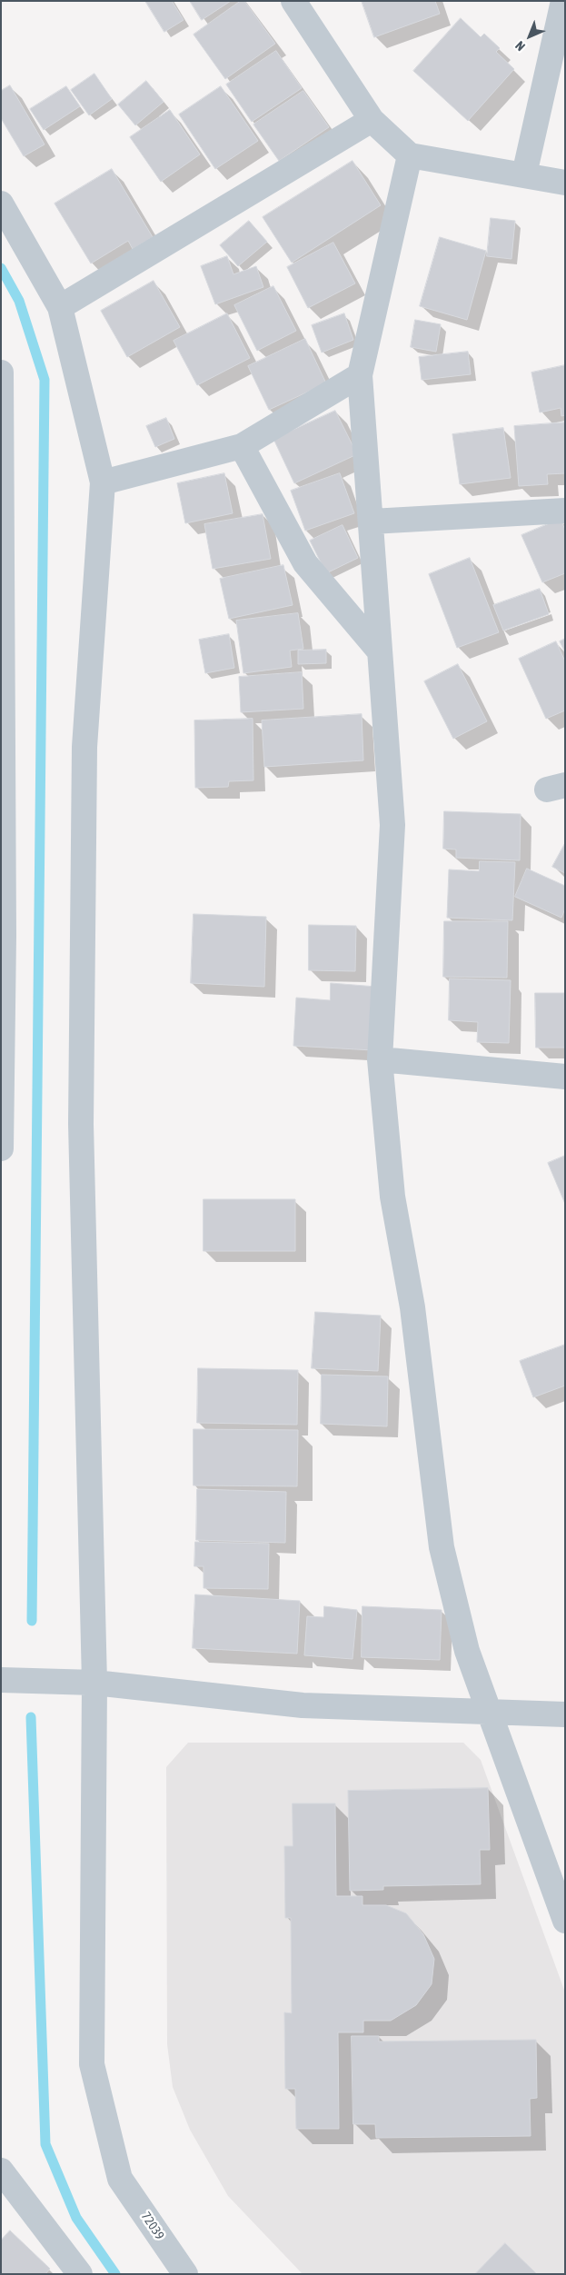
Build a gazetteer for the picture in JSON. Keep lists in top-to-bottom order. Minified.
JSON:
{"streets":{"street":["72039"]},"north":"bottom left"}
